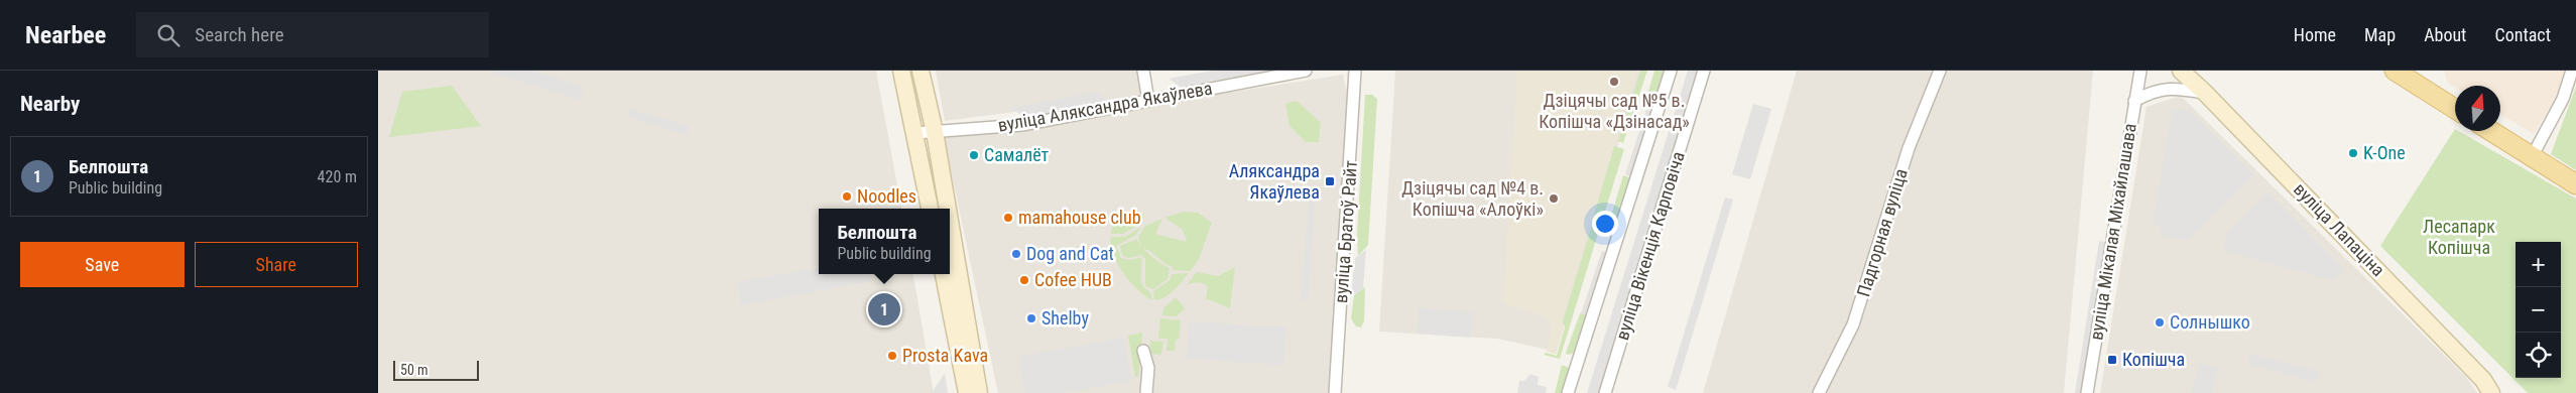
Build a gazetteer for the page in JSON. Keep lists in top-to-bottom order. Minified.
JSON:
{"streets":{"main road":["вуліца Лапаціна"],"street":["вуліца Аляксандра Якаўлева","вуліца Братоў Райт","вуліца Мікалая Міхайлашава","Падгорная вуліца","вуліца Вікенція Карповіча"]},"parks":["Лесапарк Копішча"],"places":{"other":["Дзіцячы сад №5 в. Копішча «Дзінасад»","K-One","Самалёт","Noodles","Дзіцячы сад №4 в. Копішча «Алоўкі»","mamahouse club","Dog and Cat","Cofee HUB","Shelby","Солнышко","Prosta Kava"],"transit":["Аляксандра Якаўлева","Копішча"]},"scale_bar":"50 m","north":"top","page":{"header":"Nearbee","search":"Search here","nav":["Home","Map","About","Contact"],"heading":"Nearby","list":[{"mark":"1","name":"Белпошта","note":"Public building","value":"420 m"}],"popup":["Белпошта","Public building"],"buttons":["Save","Share"],"map_buttons":["+","−"],"pins":"1","scale":"50 m"}}
